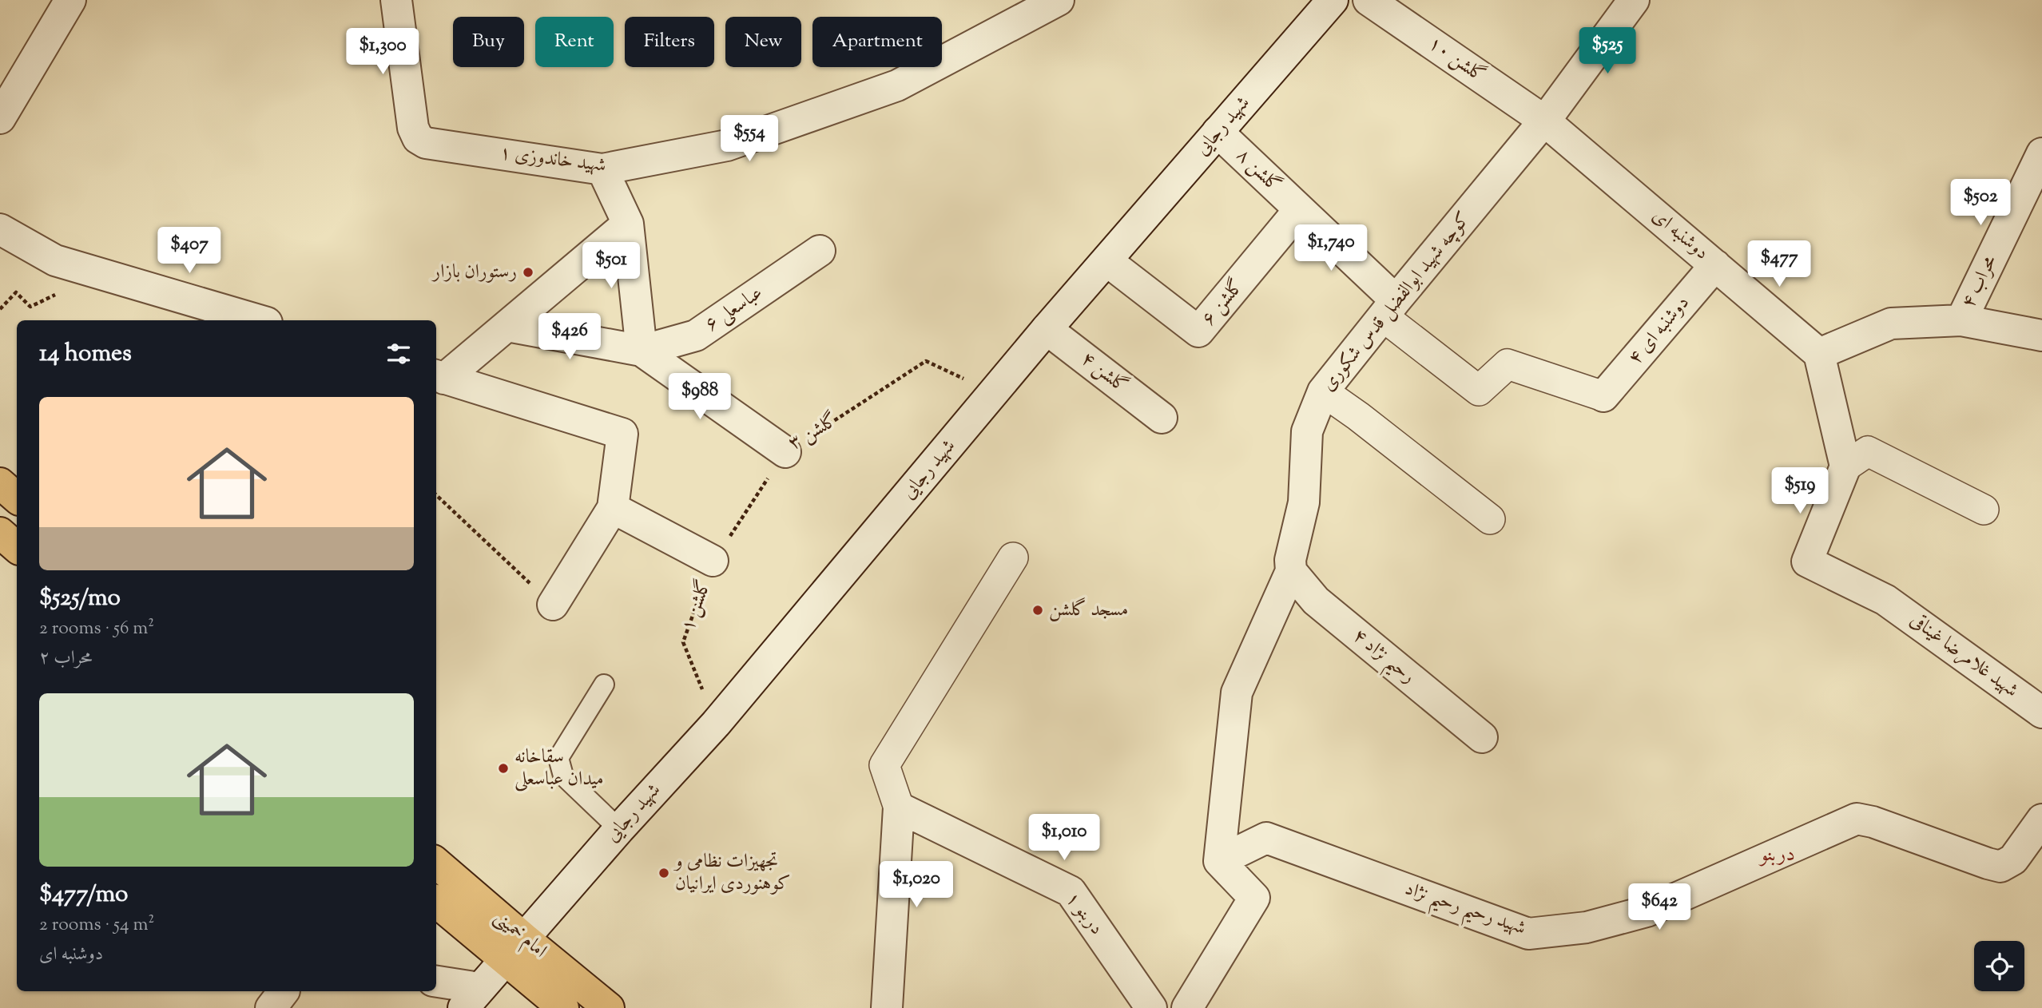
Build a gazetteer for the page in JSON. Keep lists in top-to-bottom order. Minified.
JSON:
{"streets":{"main road":["امام خمینی"],"street":["۱۰ گلشن","شهید رجایی","۱ شهید خاندوزی","۸ گلشن","دوشنبه ای","۴ محراب","کوچه شهید ابوالفضل قدس شکوری","۶ گلشن","۶ عباسعلی","۴ دوشنبه ای","۴ گلشن","۳ گلشن","۱ گلشن","شهید غلامرضا غیناقی","رحیم نژاد ۴","شهید رحیم رحیم نژاد","دربنو ۱"]},"crossings":[["۱۰ گلشن","دوشنبه ای"],["۱۰ گلشن","کوچه شهید ابوالفضل قدس شکوری"],["شهید رجایی","۸ گلشن"],["شهید رجایی","۶ گلشن"],["شهید رجایی","۴ گلشن"],["شهید رجایی","۳ گلشن"],["شهید رجایی","۱ گلشن"],["شهید رجایی","امام خمینی"],["۸ گلشن","کوچه شهید ابوالفضل قدس شکوری"],["۸ گلشن","۶ گلشن"],["دوشنبه ای","کوچه شهید ابوالفضل قدس شکوری"],["دوشنبه ای","۴ دوشنبه ای"],["کوچه شهید ابوالفضل قدس شکوری","رحیم نژاد ۴"],["کوچه شهید ابوالفضل قدس شکوری","شهید رحیم رحیم نژاد"],["۶ عباسعلی","۳ گلشن"]],"districts":["دربنو"],"places":["رستوران بازار","مسجد گلشن","سقاخانه میدان عباسعلی","تجهیزات نظامی و کوهنوردی ایرانیان"],"page":{"chip":["Buy","Rent","Filters","New","Apartment"],"price":["$525","$1,300","$554","$502","$1,740","$407","$477","$501","$426","$988","$519","$1,010","$1,020","$642"],"heading":"14 homes","list":[{"name":"$525/mo","note":"2 rooms · 56 m² · ۲ محراب"},{"name":"$477/mo","note":"2 rooms · 54 m² · دوشنبه ای"}]}}
